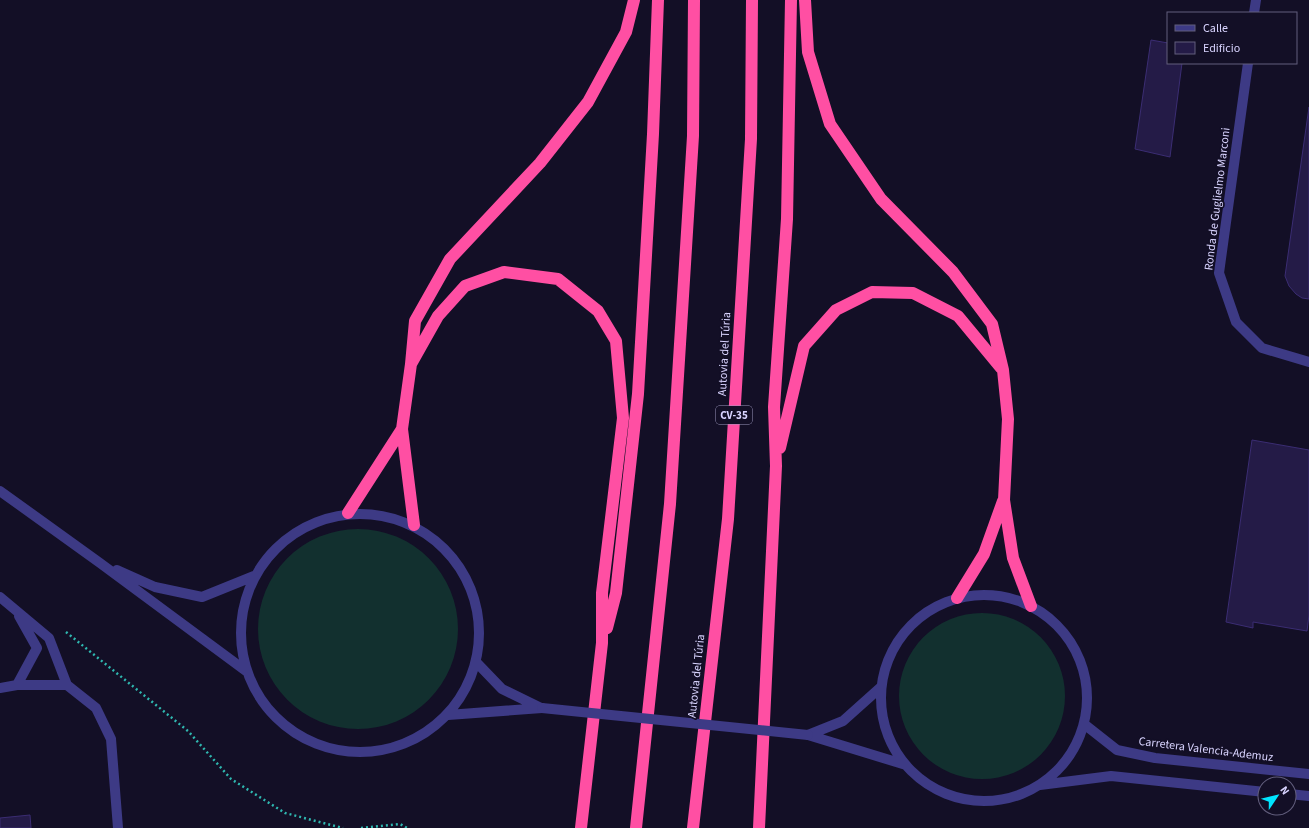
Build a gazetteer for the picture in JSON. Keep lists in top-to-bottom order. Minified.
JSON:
{"streets":{"highway":["Autovia del Túria","CV-35"],"street":["Ronda de Guglielmo Marconi","Carretera Valencia-Ademuz"]},"legend":["Calle","Edificio"],"north":"top right"}
